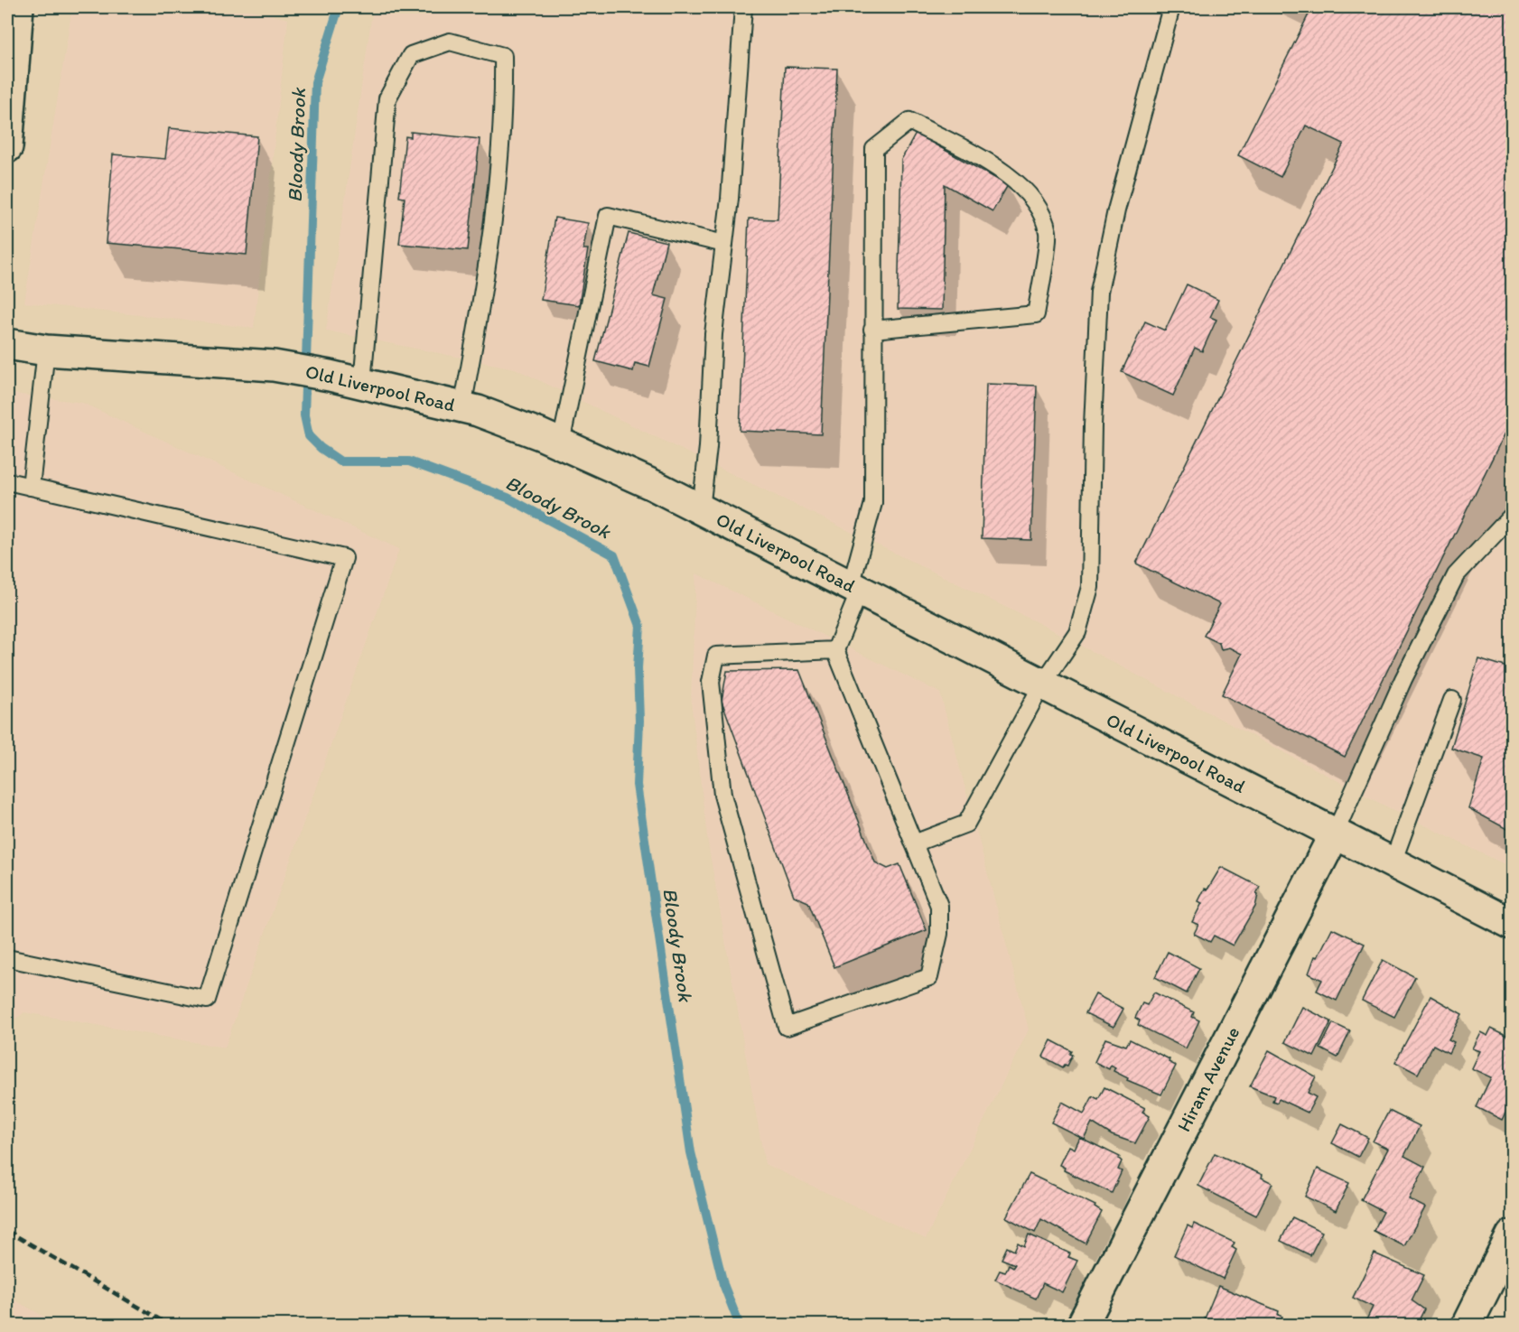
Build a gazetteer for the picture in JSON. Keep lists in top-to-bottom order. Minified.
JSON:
{"streets":{"main road":["Old Liverpool Road","Hiram Avenue"]},"crossings":[["Old Liverpool Road","Hiram Avenue"]],"water":["Bloody Brook"]}
